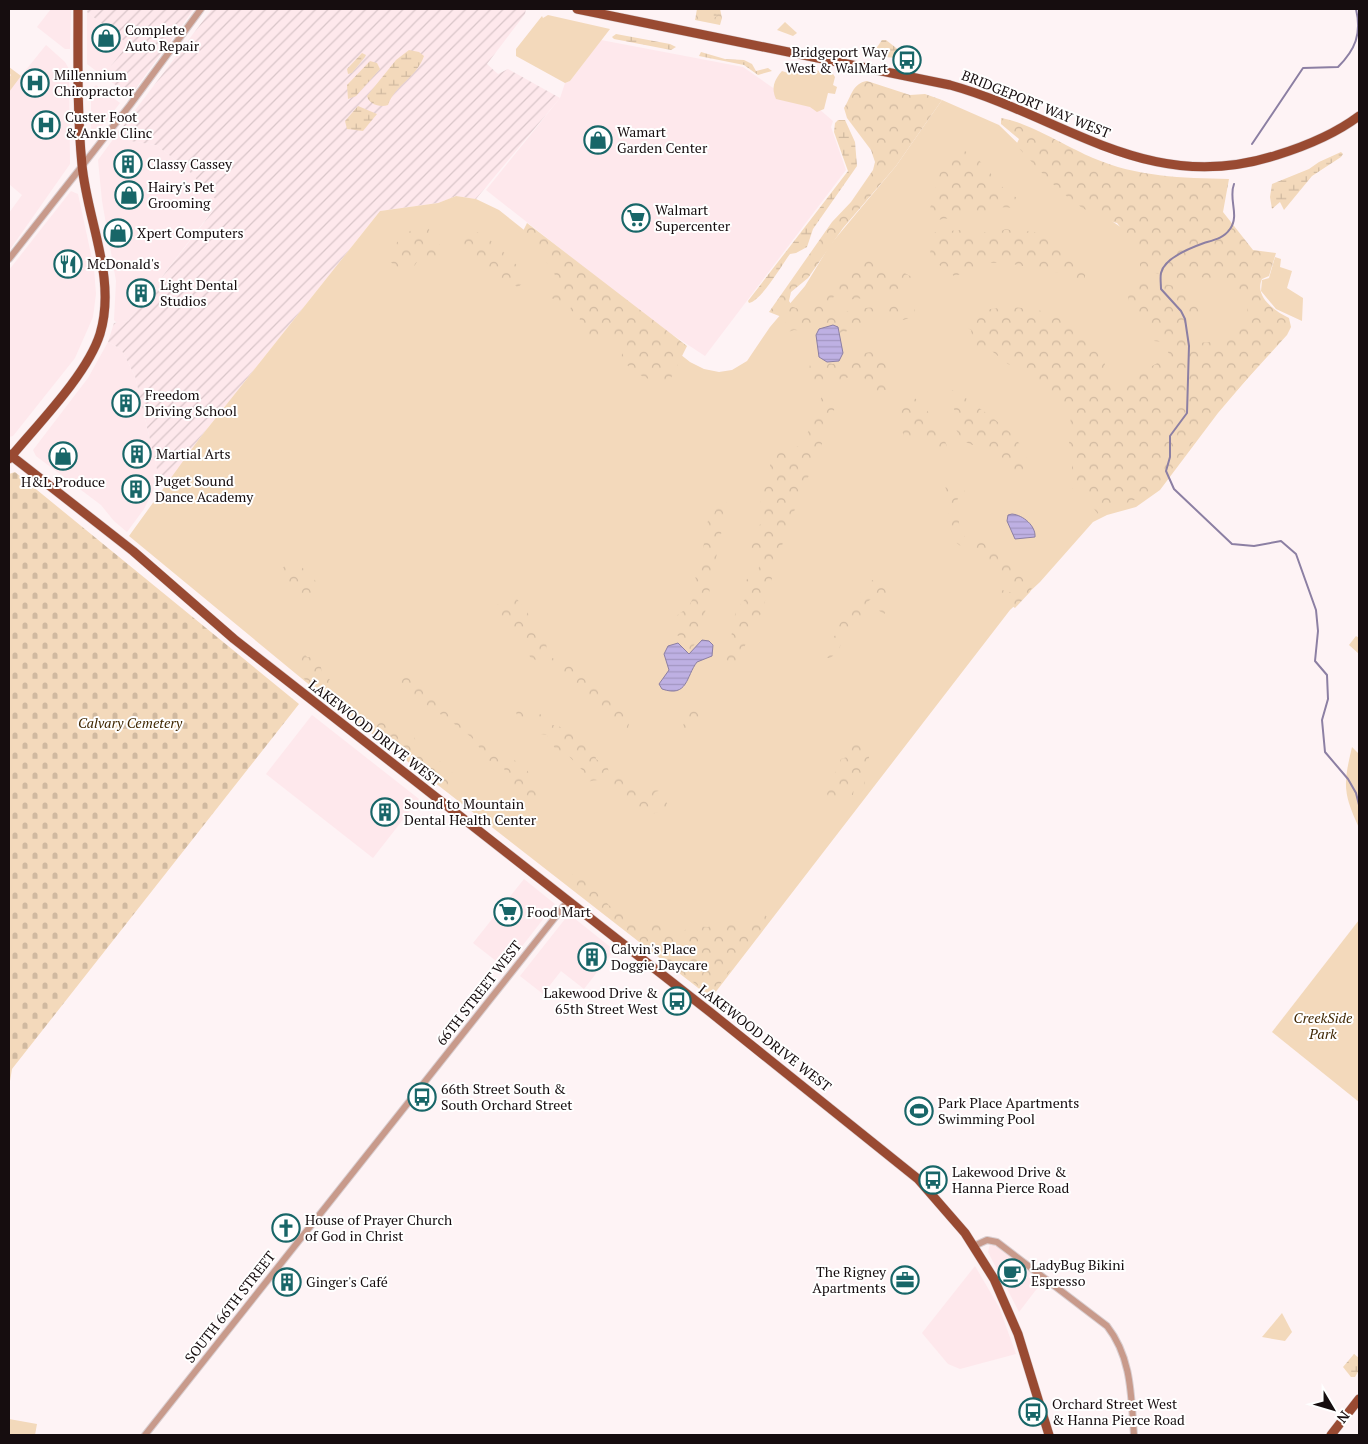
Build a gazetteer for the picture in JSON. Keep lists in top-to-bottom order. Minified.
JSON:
{"streets":{"main road":["BRIDGEPORT WAY WEST","LAKEWOOD DRIVE WEST"],"street":["66TH STREET WEST","SOUTH 66TH STREET"]},"crossings":[["LAKEWOOD DRIVE WEST","66TH STREET WEST"],["66TH STREET WEST","SOUTH 66TH STREET"]],"parks":["Calvary Cemetery","CreekSide Park"],"places":{"shop":["Complete Auto Repair","Wamart Garden Center","Hairy's Pet Grooming","Xpert Computers","H&L Produce"],"bus stop":["Bridgeport Way West & WalMart","Lakewood Drive & 65th Street West","66th Street South & South Orchard Street","Lakewood Drive & Hanna Pierce Road","Orchard Street West & Hanna Pierce Road"],"hospital":["Millennium Chiropractor","Custer Foot & Ankle Clinc"],"building":["Classy Cassey","Light Dental Studios","Freedom Driving School","Martial Arts","Puget Sound Dance Academy","Sound to Mountain Dental Health Center","Calvin's Place Doggie Daycare","Ginger's Café"],"supermarket":["Walmart Supercenter","Food Mart"],"restaurant":["McDonald's"],"sports":["Park Place Apartments Swimming Pool"],"church":["House of Prayer Church of God in Christ"],"cafe":["LadyBug Bikini Espresso"],"office":["The Rigney Apartments"]},"north":"bottom right"}
